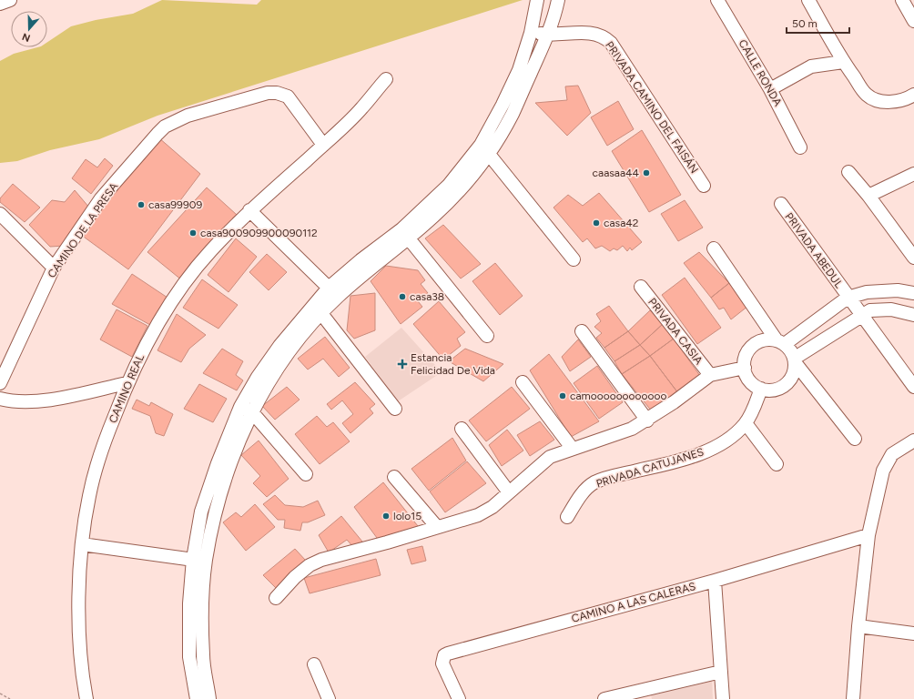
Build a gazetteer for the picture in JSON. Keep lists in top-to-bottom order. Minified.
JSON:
{"streets":{"street":["CALLE RONDA","PRIVADA CAMINO DEL FAISÁN","CAMINO DE LA PRESA","PRIVADA ABEDUL","PRIVADA CASIA","CAMINO REAL","PRIVADA CATUJANES","CAMINO A LAS CALERAS"]},"crossings":[["CAMINO DE LA PRESA","CAMINO REAL"]],"places":{"other":["caasaa44","casa99909","casa42","casa900909900090112","casa38","camoooooooooooo","lolo15"],"health":["Estancia Felicidad De Vida"]},"scale_bar":"50 m","north":"bottom"}
